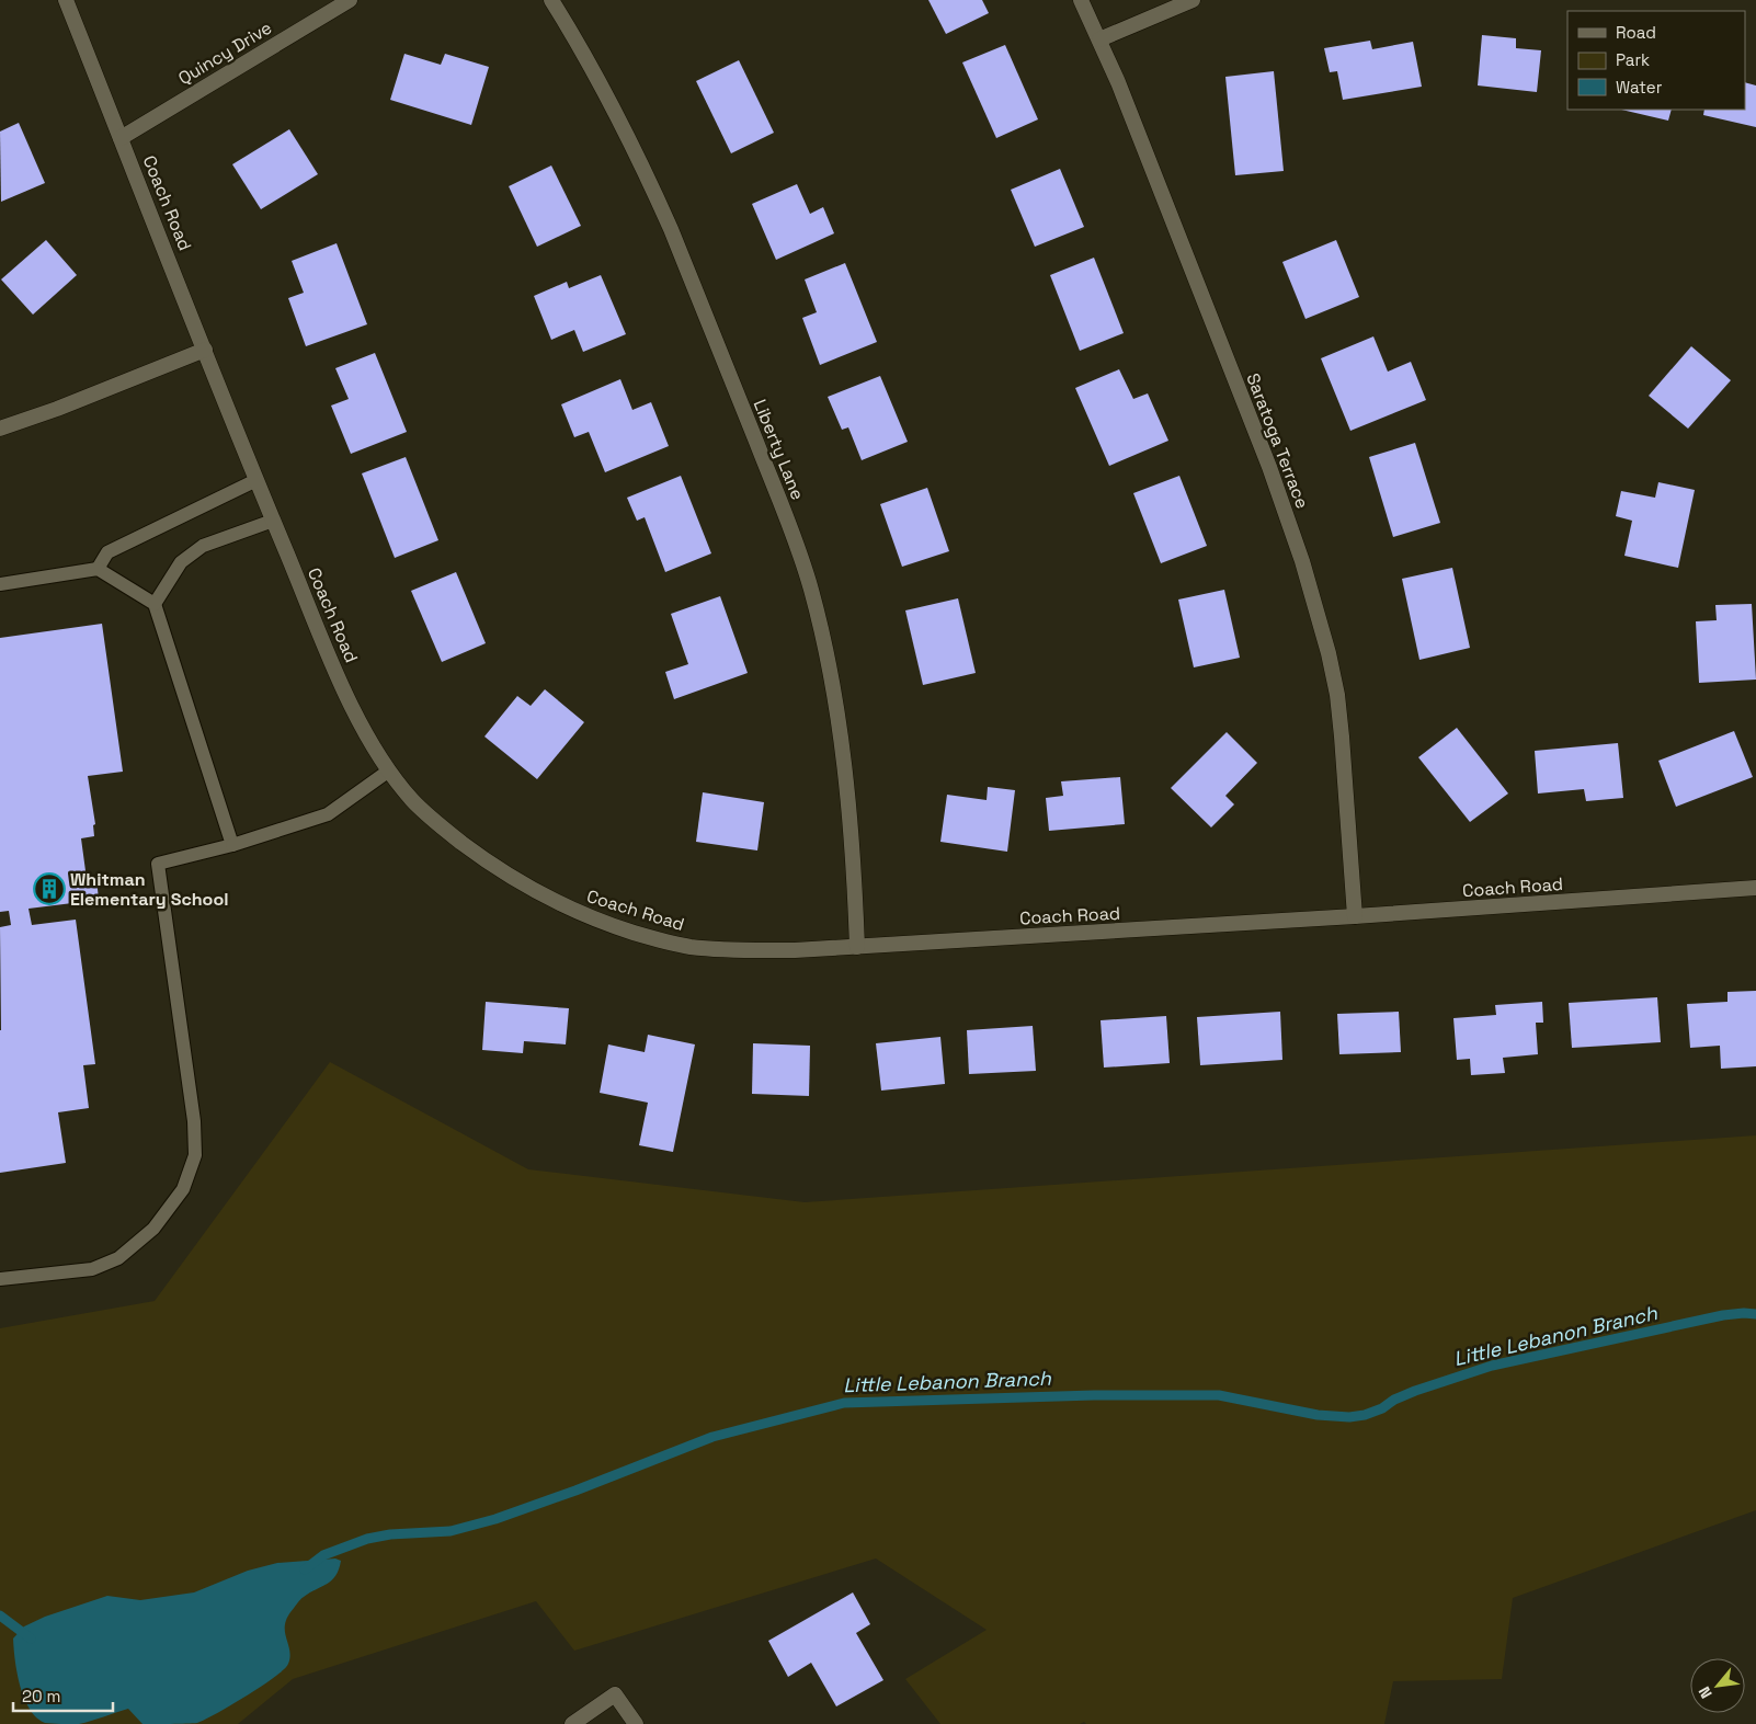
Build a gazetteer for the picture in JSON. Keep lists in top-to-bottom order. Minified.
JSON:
{"streets":{"street":["Quincy Drive","Coach Road","Saratoga Terrace","Liberty Lane"]},"crossings":[["Quincy Drive","Coach Road"],["Coach Road","Saratoga Terrace"],["Coach Road","Liberty Lane"]],"water":["Little Lebanon Branch"],"places":{"building":["Whitman Elementary School"]},"legend":["Road","Park","Water"],"scale_bar":"20 m","north":"bottom left"}
